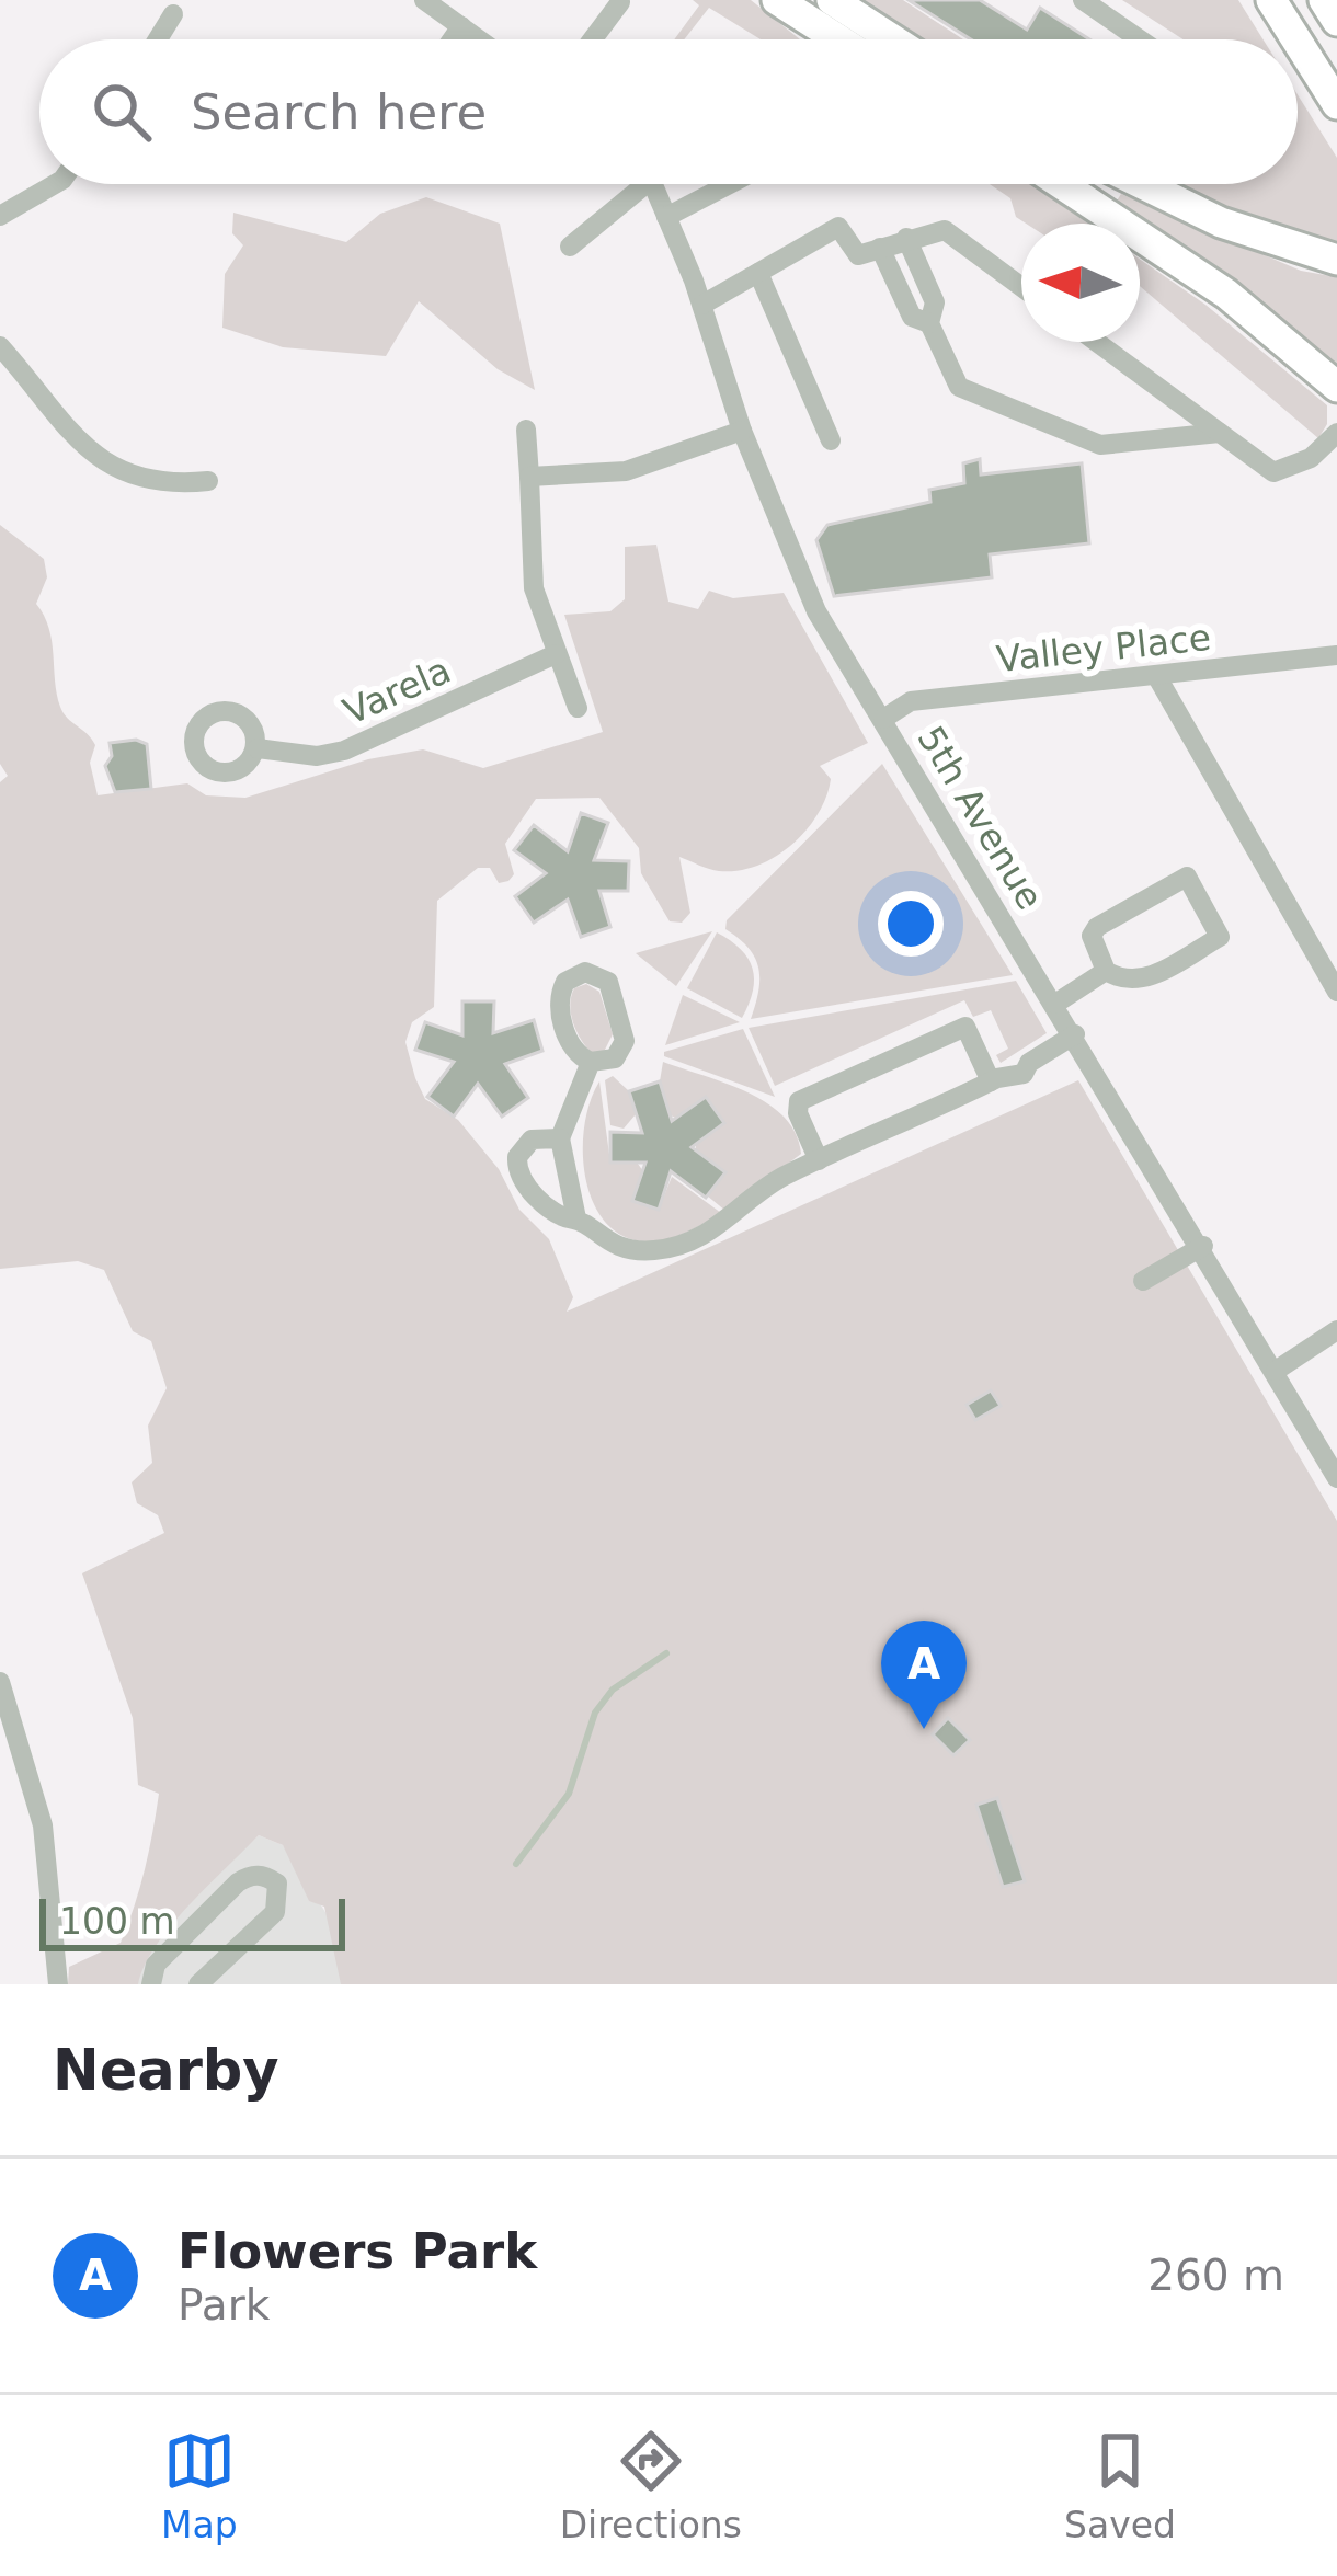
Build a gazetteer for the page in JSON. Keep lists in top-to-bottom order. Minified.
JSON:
{"streets":{"street":["Valley Place","Varela","5th Avenue"]},"crossings":[["Valley Place","5th Avenue"]],"scale_bar":"100 m","north":"left","page":{"search":"Search here","pins":"A","scale":"100 m","heading":"Nearby","list":[{"mark":"A","name":"Flowers Park","note":"Park","value":"260 m"}],"nav":["Map","Directions","Saved"]}}
